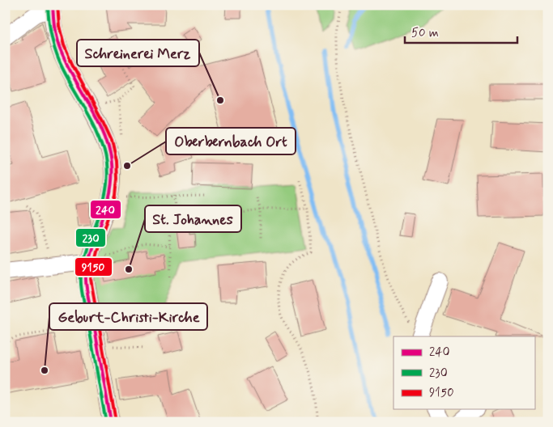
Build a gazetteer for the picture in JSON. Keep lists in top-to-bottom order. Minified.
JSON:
{"places":["Schreinerei Merz","Oberbernbach Ort","St. Johannes","Geburt-Christi-Kirche"],"lines":["transit line 240","transit line 230","transit line 9150"],"legend":["240","230","9150"],"scale_bar":"50 m"}
